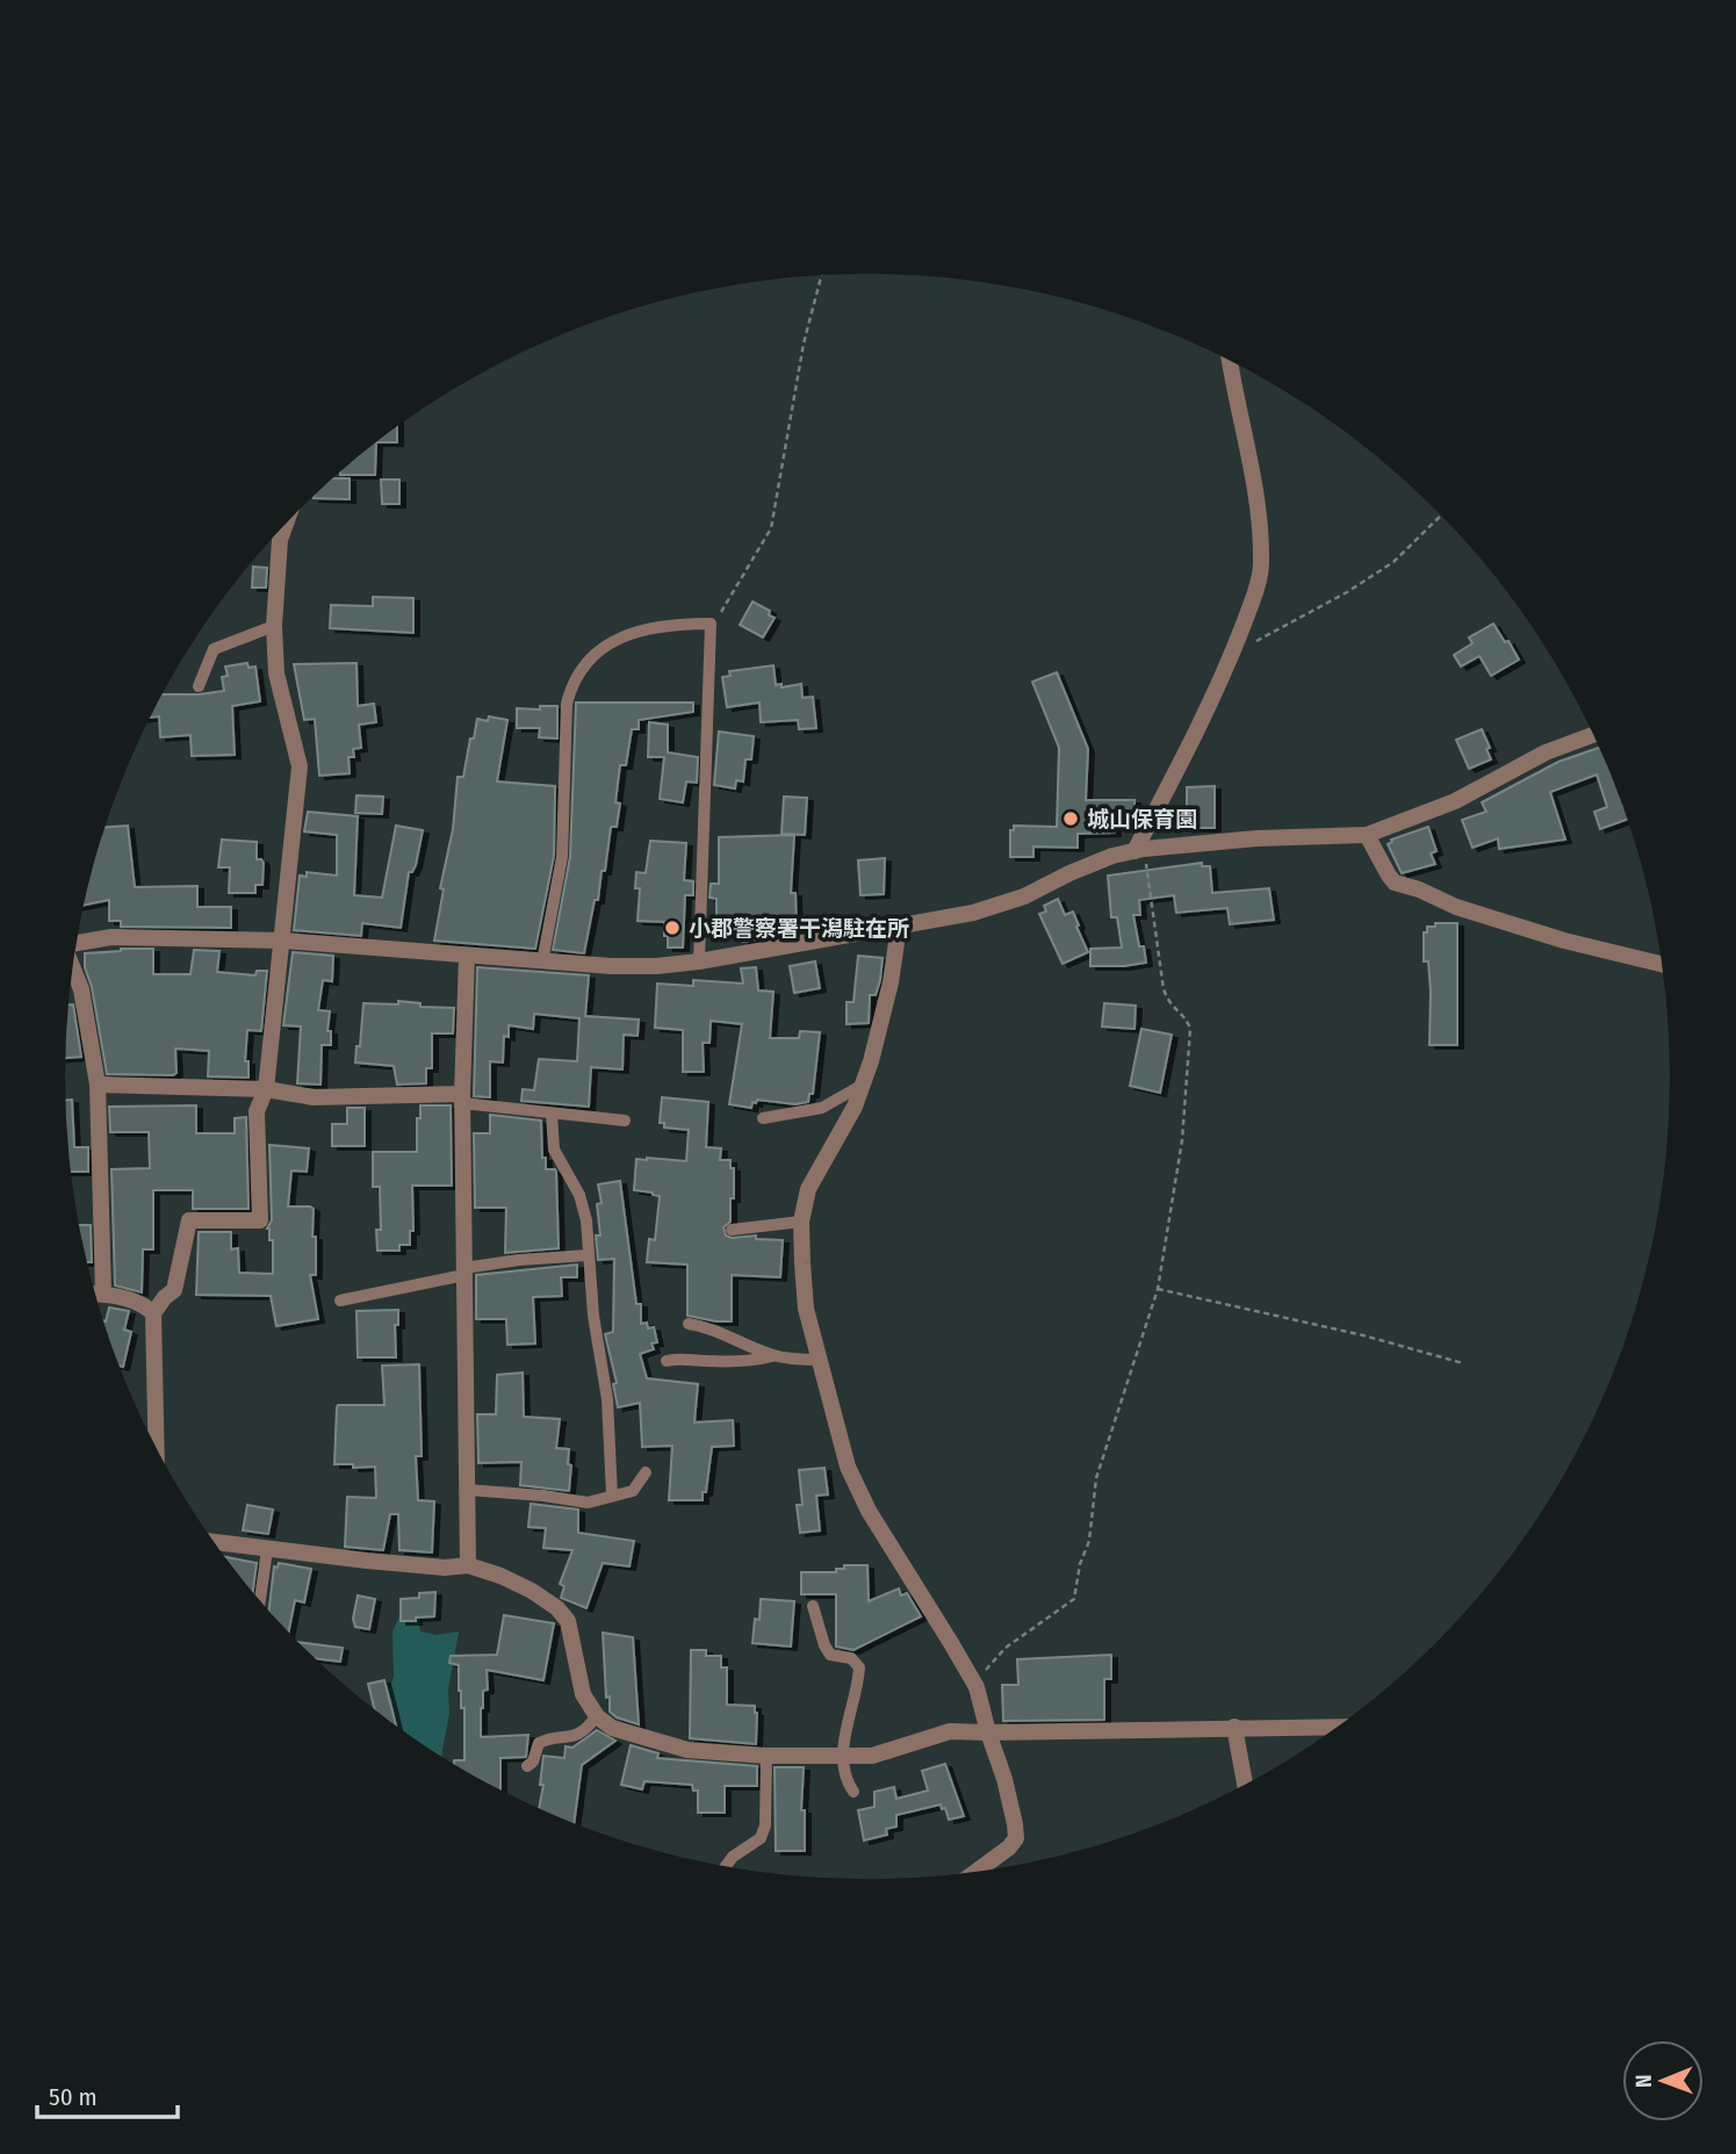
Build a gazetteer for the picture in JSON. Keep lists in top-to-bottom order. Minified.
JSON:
{"places":["城山保育園","小郡警察署干潟駐在所"],"scale_bar":"50 m","north":"left"}
